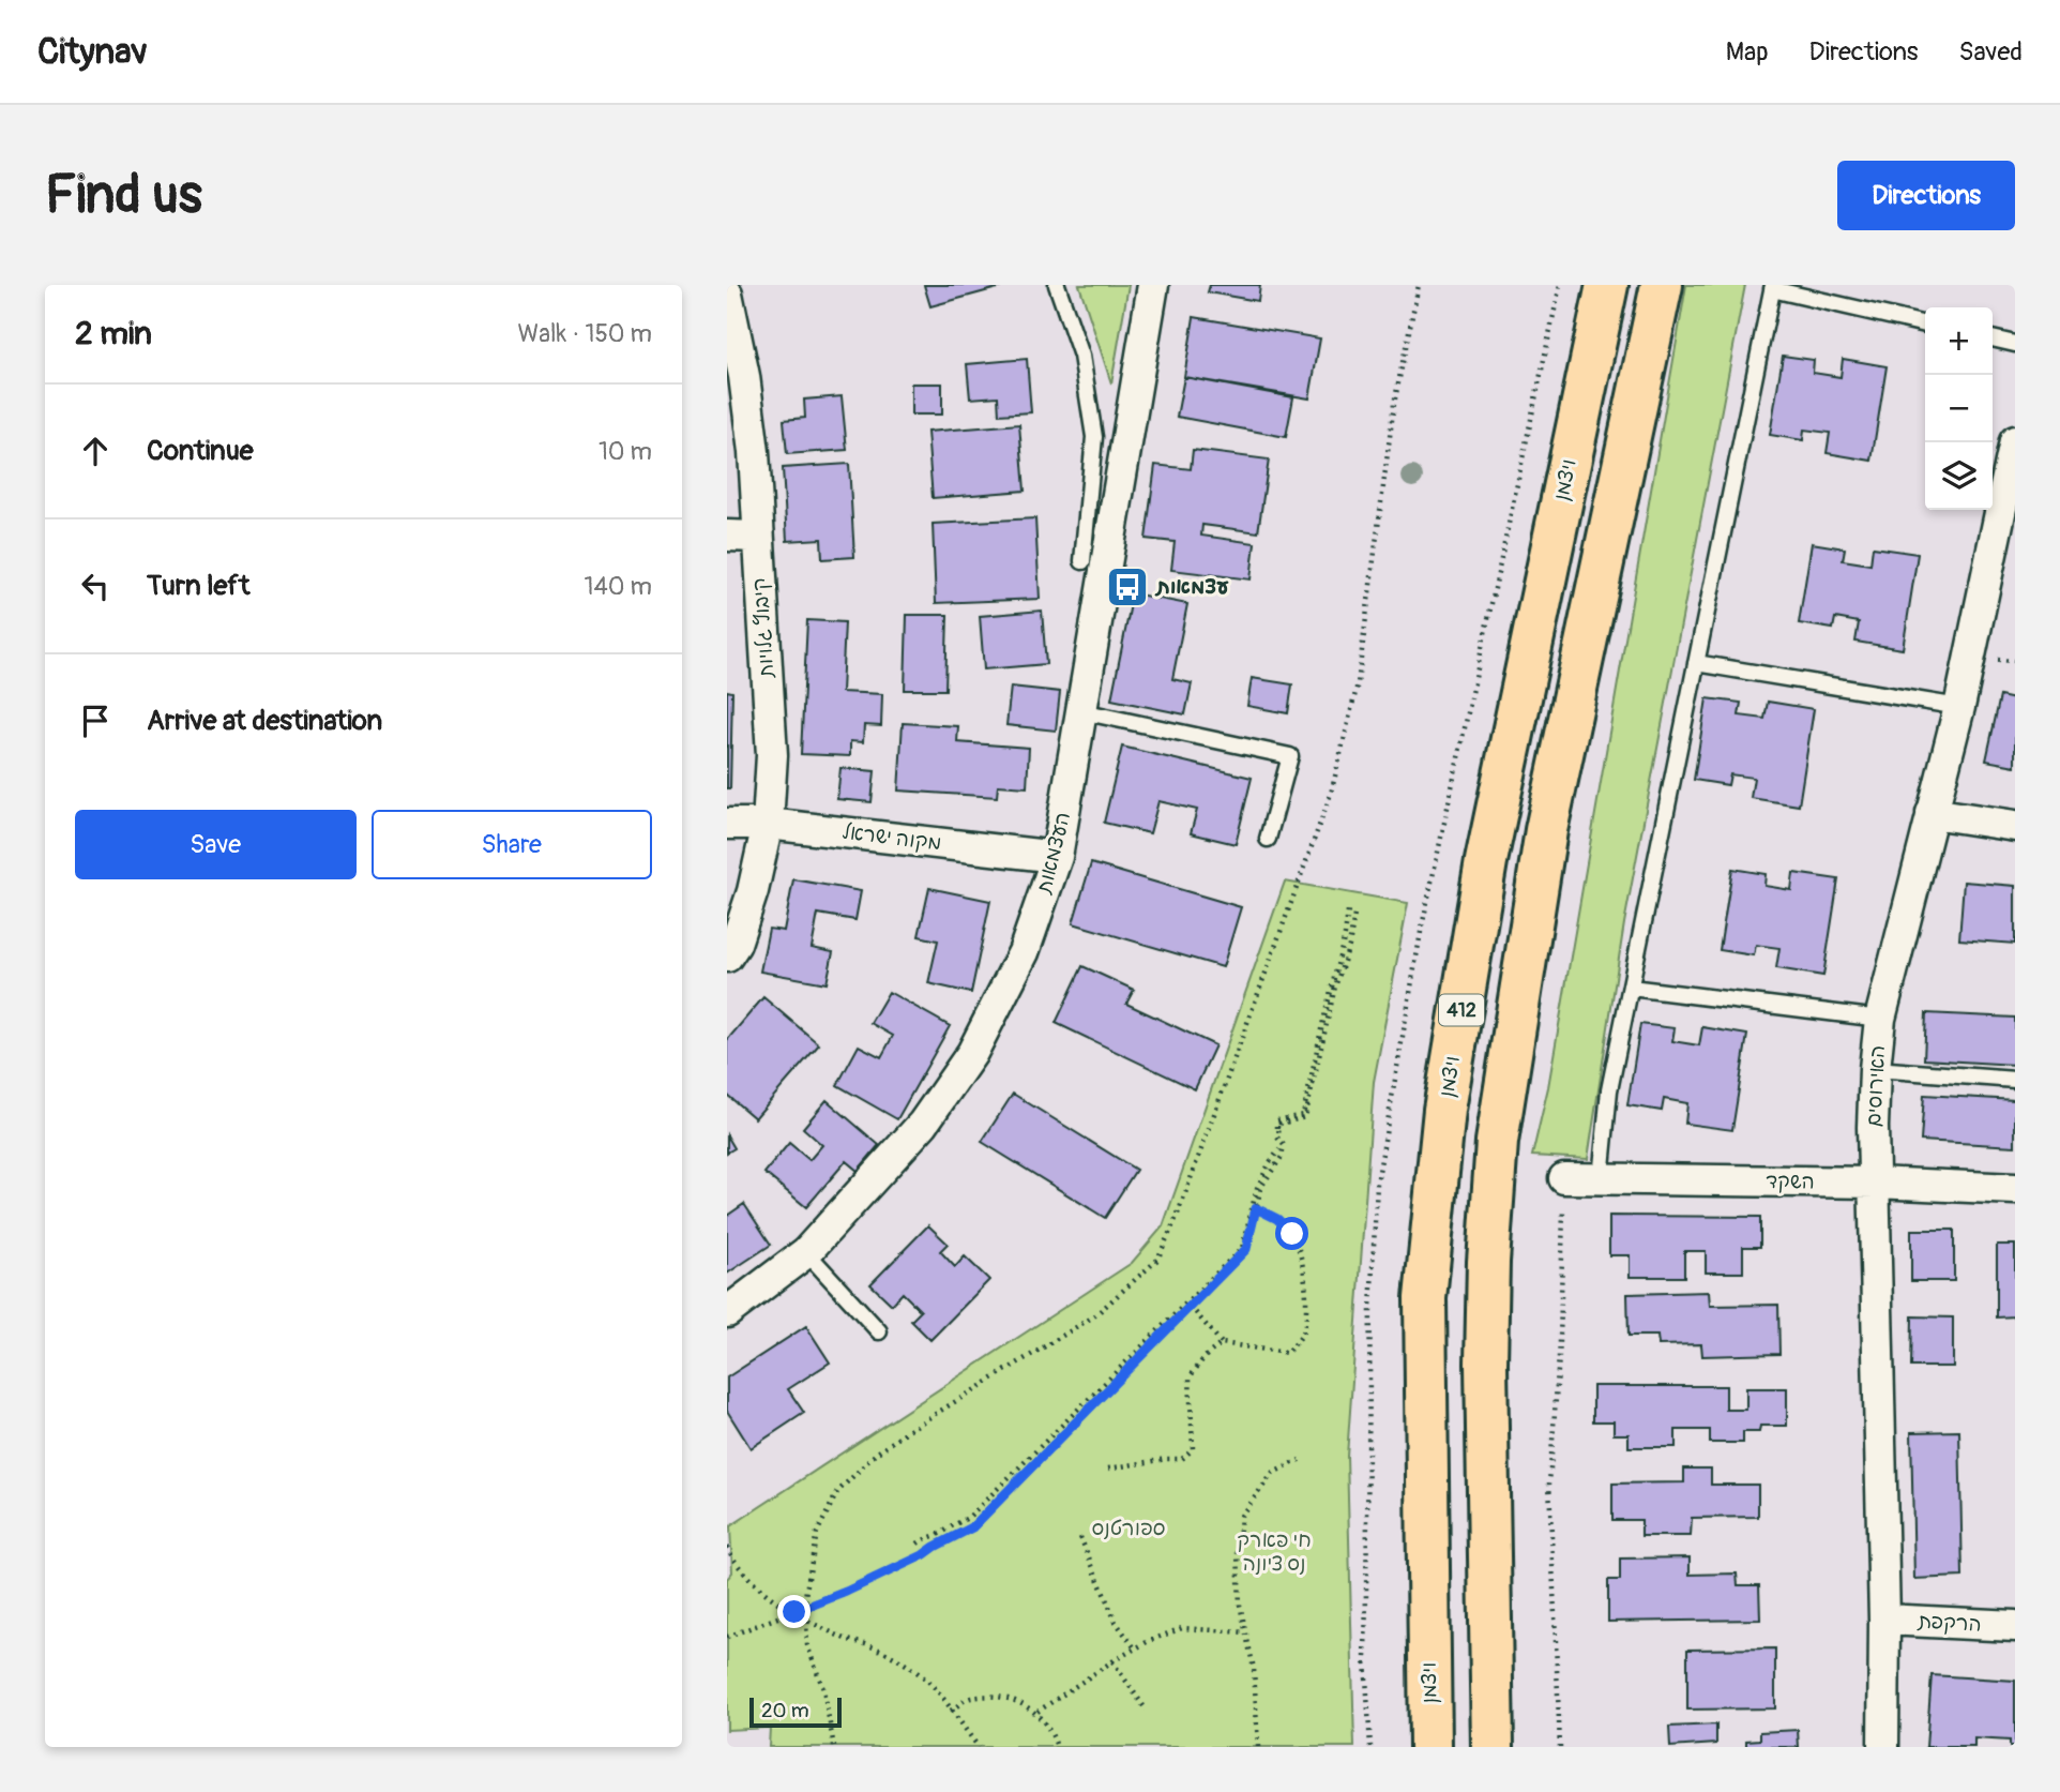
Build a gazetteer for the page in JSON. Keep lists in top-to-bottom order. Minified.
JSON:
{"streets":{"main road":["ויצמן","412"],"street":["קיבוץ גלויות","מקוה ישראל","העצמאות","האירוסים","השקד","הרקפת"]},"crossings":[["קיבוץ גלויות","מקוה ישראל"],["מקוה ישראל","העצמאות"],["האירוסים","השקד"],["האירוסים","הרקפת"]],"parks":["ספורטנס","חי פארק נס ציונה"],"places":{"bus stop":["עצמאות"]},"scale_bar":"20 m","page":{"header":"Citynav","nav":["Map","Directions","Saved"],"buttons":["Directions",["Save","Share"]],"title":"Find us","heading":["2 min","Walk · 150 m"],"map_buttons":["+","−"],"list":[["Continue","10 m"],["Turn left","140 m"],"Arrive at destination"],"scale":"20 m"}}
